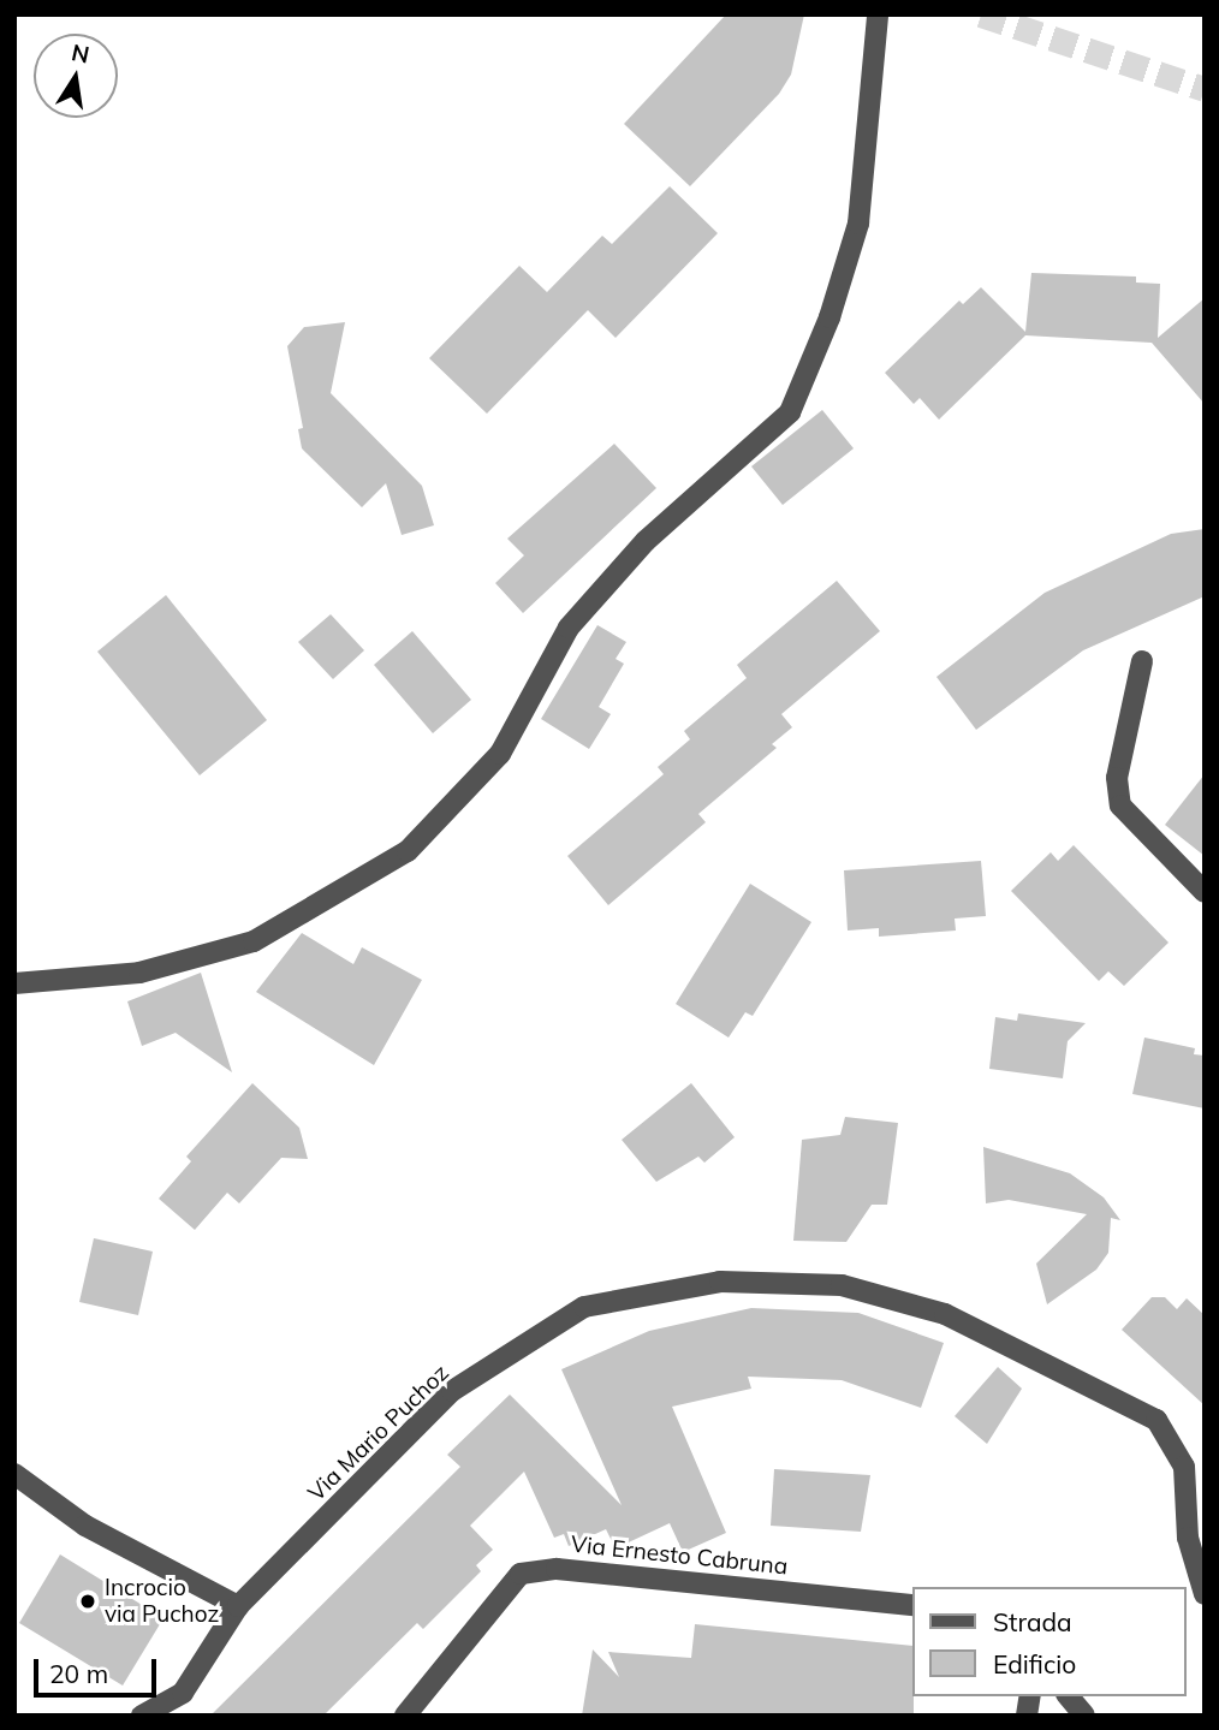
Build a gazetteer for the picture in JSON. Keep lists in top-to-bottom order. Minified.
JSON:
{"streets":{"street":["Via Mario Puchoz","Via Ernesto Cabruna"]},"places":["Incrocio via Puchoz"],"legend":["Strada","Edificio"],"scale_bar":"20 m","north":"top"}
